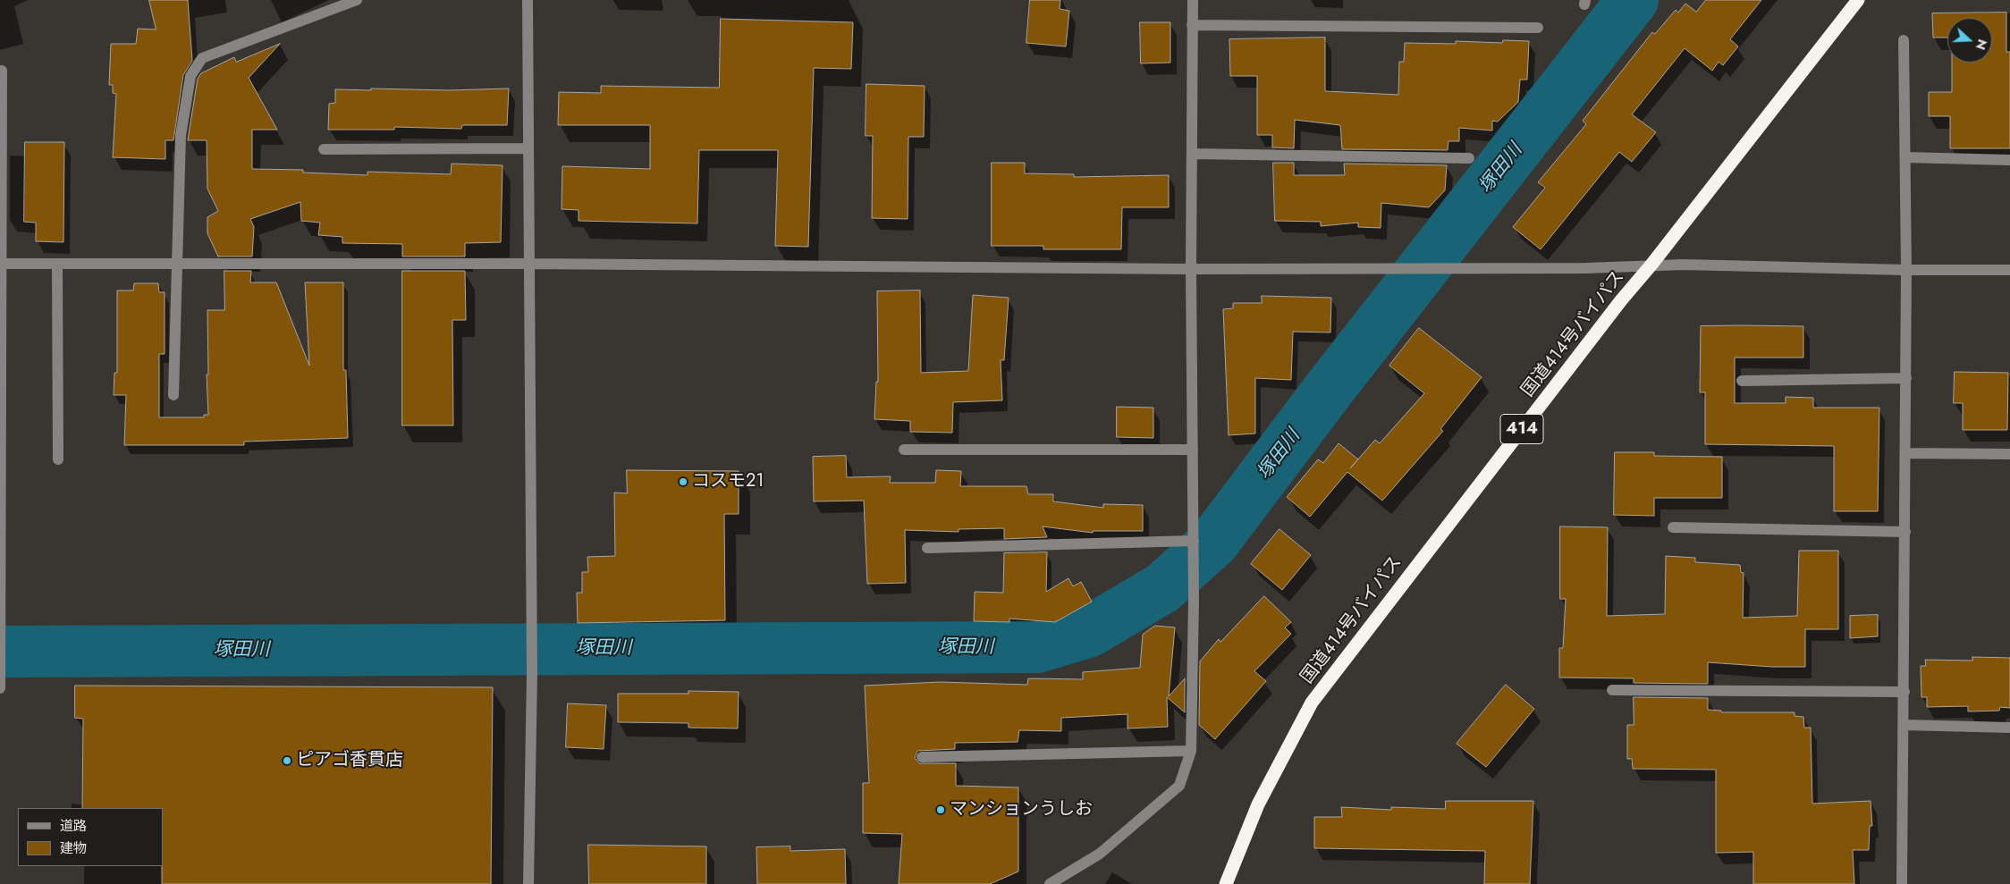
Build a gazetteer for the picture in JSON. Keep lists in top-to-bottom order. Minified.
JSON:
{"streets":{"highway":["国道414号バイパス","414"]},"water":["塚田川"],"places":["コスモ21","ピアゴ香貫店","マンションうしお"],"legend":["道路","建物"],"north":"right"}
